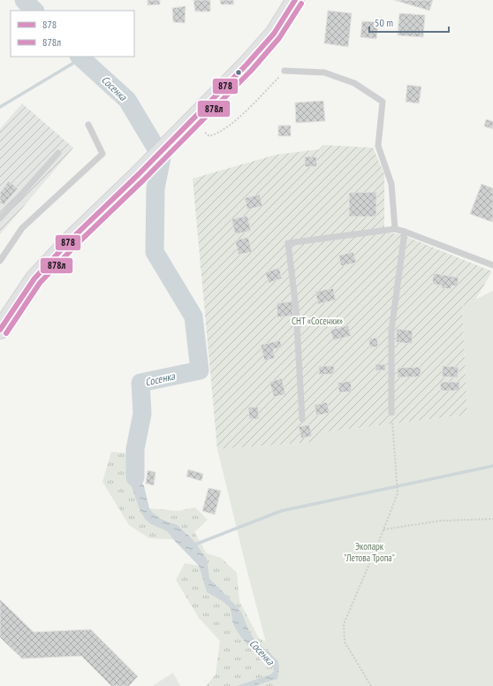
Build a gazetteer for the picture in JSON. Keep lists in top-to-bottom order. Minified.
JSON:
{"water":["Сосенка"],"parks":["СНТ «Сосенки»","Экопарк \"Летова Тропа\""],"lines":["transit line 878","transit line 878л"],"legend":["878","878л"],"scale_bar":"50 m"}
